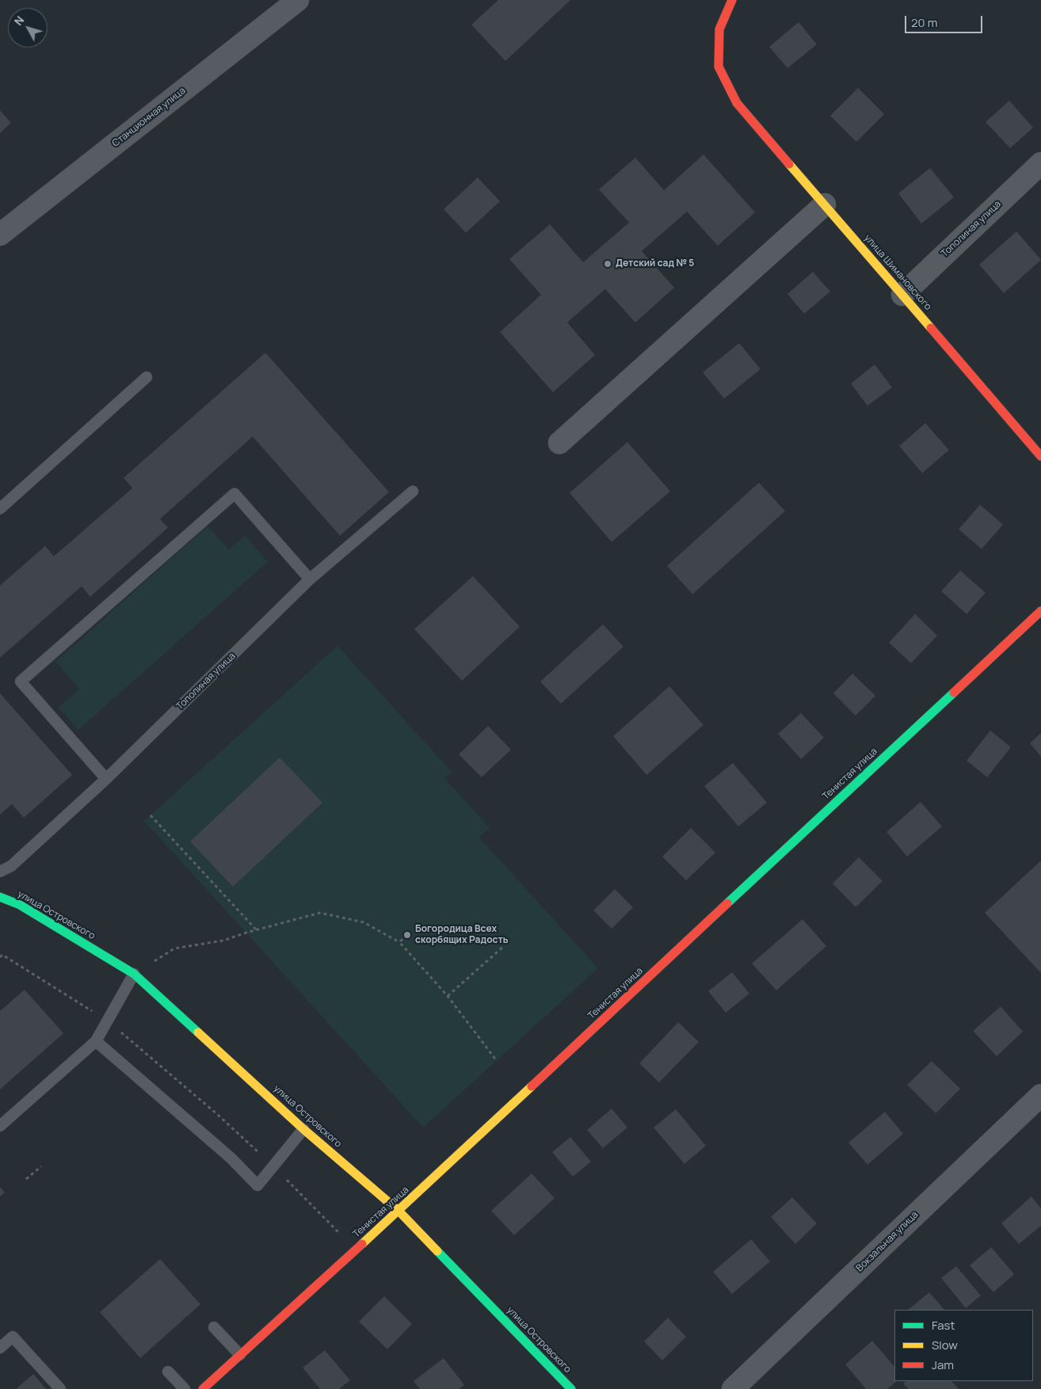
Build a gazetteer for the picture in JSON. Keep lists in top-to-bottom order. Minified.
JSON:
{"streets":{"street":["Станционная улица","Тополиная улица","улица Шимановского","Тенистая улица","улица Островского","Вокзальная улица"]},"crossings":[["Тополиная улица","улица Шимановского"],["Тенистая улица","улица Островского"]],"places":["Детский сад № 5","Богородица Всех скорбящих Радость"],"legend":["Fast","Slow","Jam"],"scale_bar":"20 m","north":"top left"}
